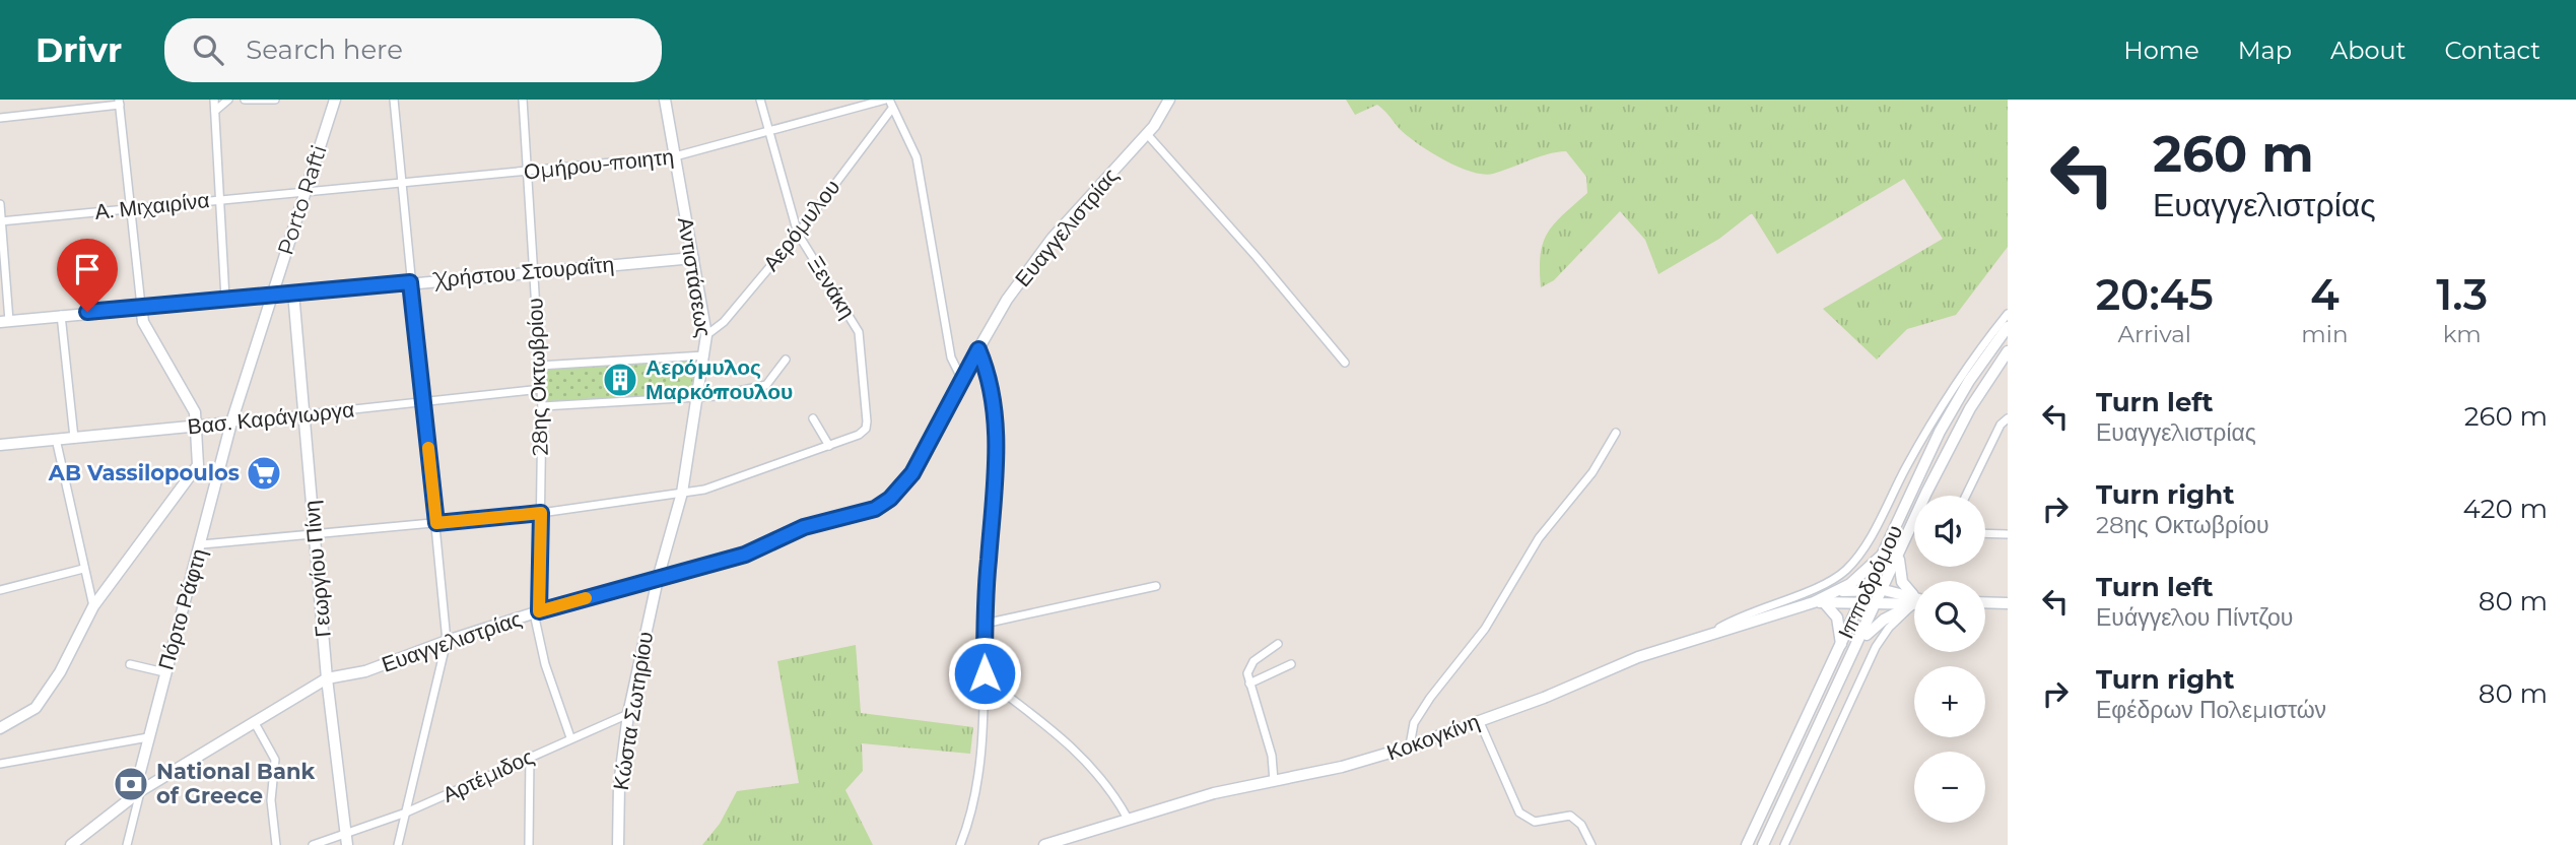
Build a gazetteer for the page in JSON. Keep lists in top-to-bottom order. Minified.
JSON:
{"streets":{"street":["Ομήρου-ποιητη","Porto Rafti","Α. Μιχαιρίνα","Αερόμυλου","Ευαγγελιστρίας","Χρήστου Στουραΐτη","Αντιστάσεως","Ξενάκη","28ης Οκτωβρίου","Βασ. Καράγιωργα","Γεωργίου Πίνη","Ιπποδρόμου","Πόρτο Ράφτη","Κώστα Σωτηρίου","Κοκογκίνη","Αρτέμιδος"]},"crossings":[["Ομήρου-ποιητη","Porto Rafti"],["Ομήρου-ποιητη","Α. Μιχαιρίνα"],["Ομήρου-ποιητη","Αντιστάσεως"],["Ομήρου-ποιητη","Ξενάκη"],["Ομήρου-ποιητη","28ης Οκτωβρίου"],["Porto Rafti","Α. Μιχαιρίνα"],["Porto Rafti","Χρήστου Στουραΐτη"],["Porto Rafti","Βασ. Καράγιωργα"],["Porto Rafti","Πόρτο Ράφτη"],["Αερόμυλου","Αντιστάσεως"],["Αερόμυλου","Ξενάκη"],["Ευαγγελιστρίας","Αντιστάσεως"],["Ευαγγελιστρίας","28ης Οκτωβρίου"],["Ευαγγελιστρίας","Γεωργίου Πίνη"],["Ευαγγελιστρίας","Πόρτο Ράφτη"],["Ευαγγελιστρίας","Κώστα Σωτηρίου"],["Χρήστου Στουραΐτη","Αντιστάσεως"],["Χρήστου Στουραΐτη","28ης Οκτωβρίου"],["Χρήστου Στουραΐτη","Γεωργίου Πίνη"],["Αντιστάσεως","Κώστα Σωτηρίου"],["28ης Οκτωβρίου","Βασ. Καράγιωργα"],["28ης Οκτωβρίου","Αρτέμιδος"],["Βασ. Καράγιωργα","Γεωργίου Πίνη"],["Βασ. Καράγιωργα","Πόρτο Ράφτη"],["Γεωργίου Πίνη","Αρτέμιδος"],["Κώστα Σωτηρίου","Αρτέμιδος"]],"places":{"building":["Αερόμυλος Μαρκόπουλου"],"supermarket":["AB Vassilopoulos"],"bank":["National Bank of Greece"]},"page":{"header":"Drivr","search":"Search here","nav":["Home","Map","About","Contact"],"turn":["260 m","Ευαγγελιστρίας"],"eta":["20:45","Arrival","4","min","1.3","km"],"list":[{"name":"Turn left","note":"Ευαγγελιστρίας","value":"260 m"},{"name":"Turn right","note":"28ης Οκτωβρίου","value":"420 m"},{"name":"Turn left","note":"Ευάγγελου Πίντζου","value":"80 m"},{"name":"Turn right","note":"Εφέδρων Πολεμιστών","value":"80 m"}],"map_buttons":["+","−"]}}
